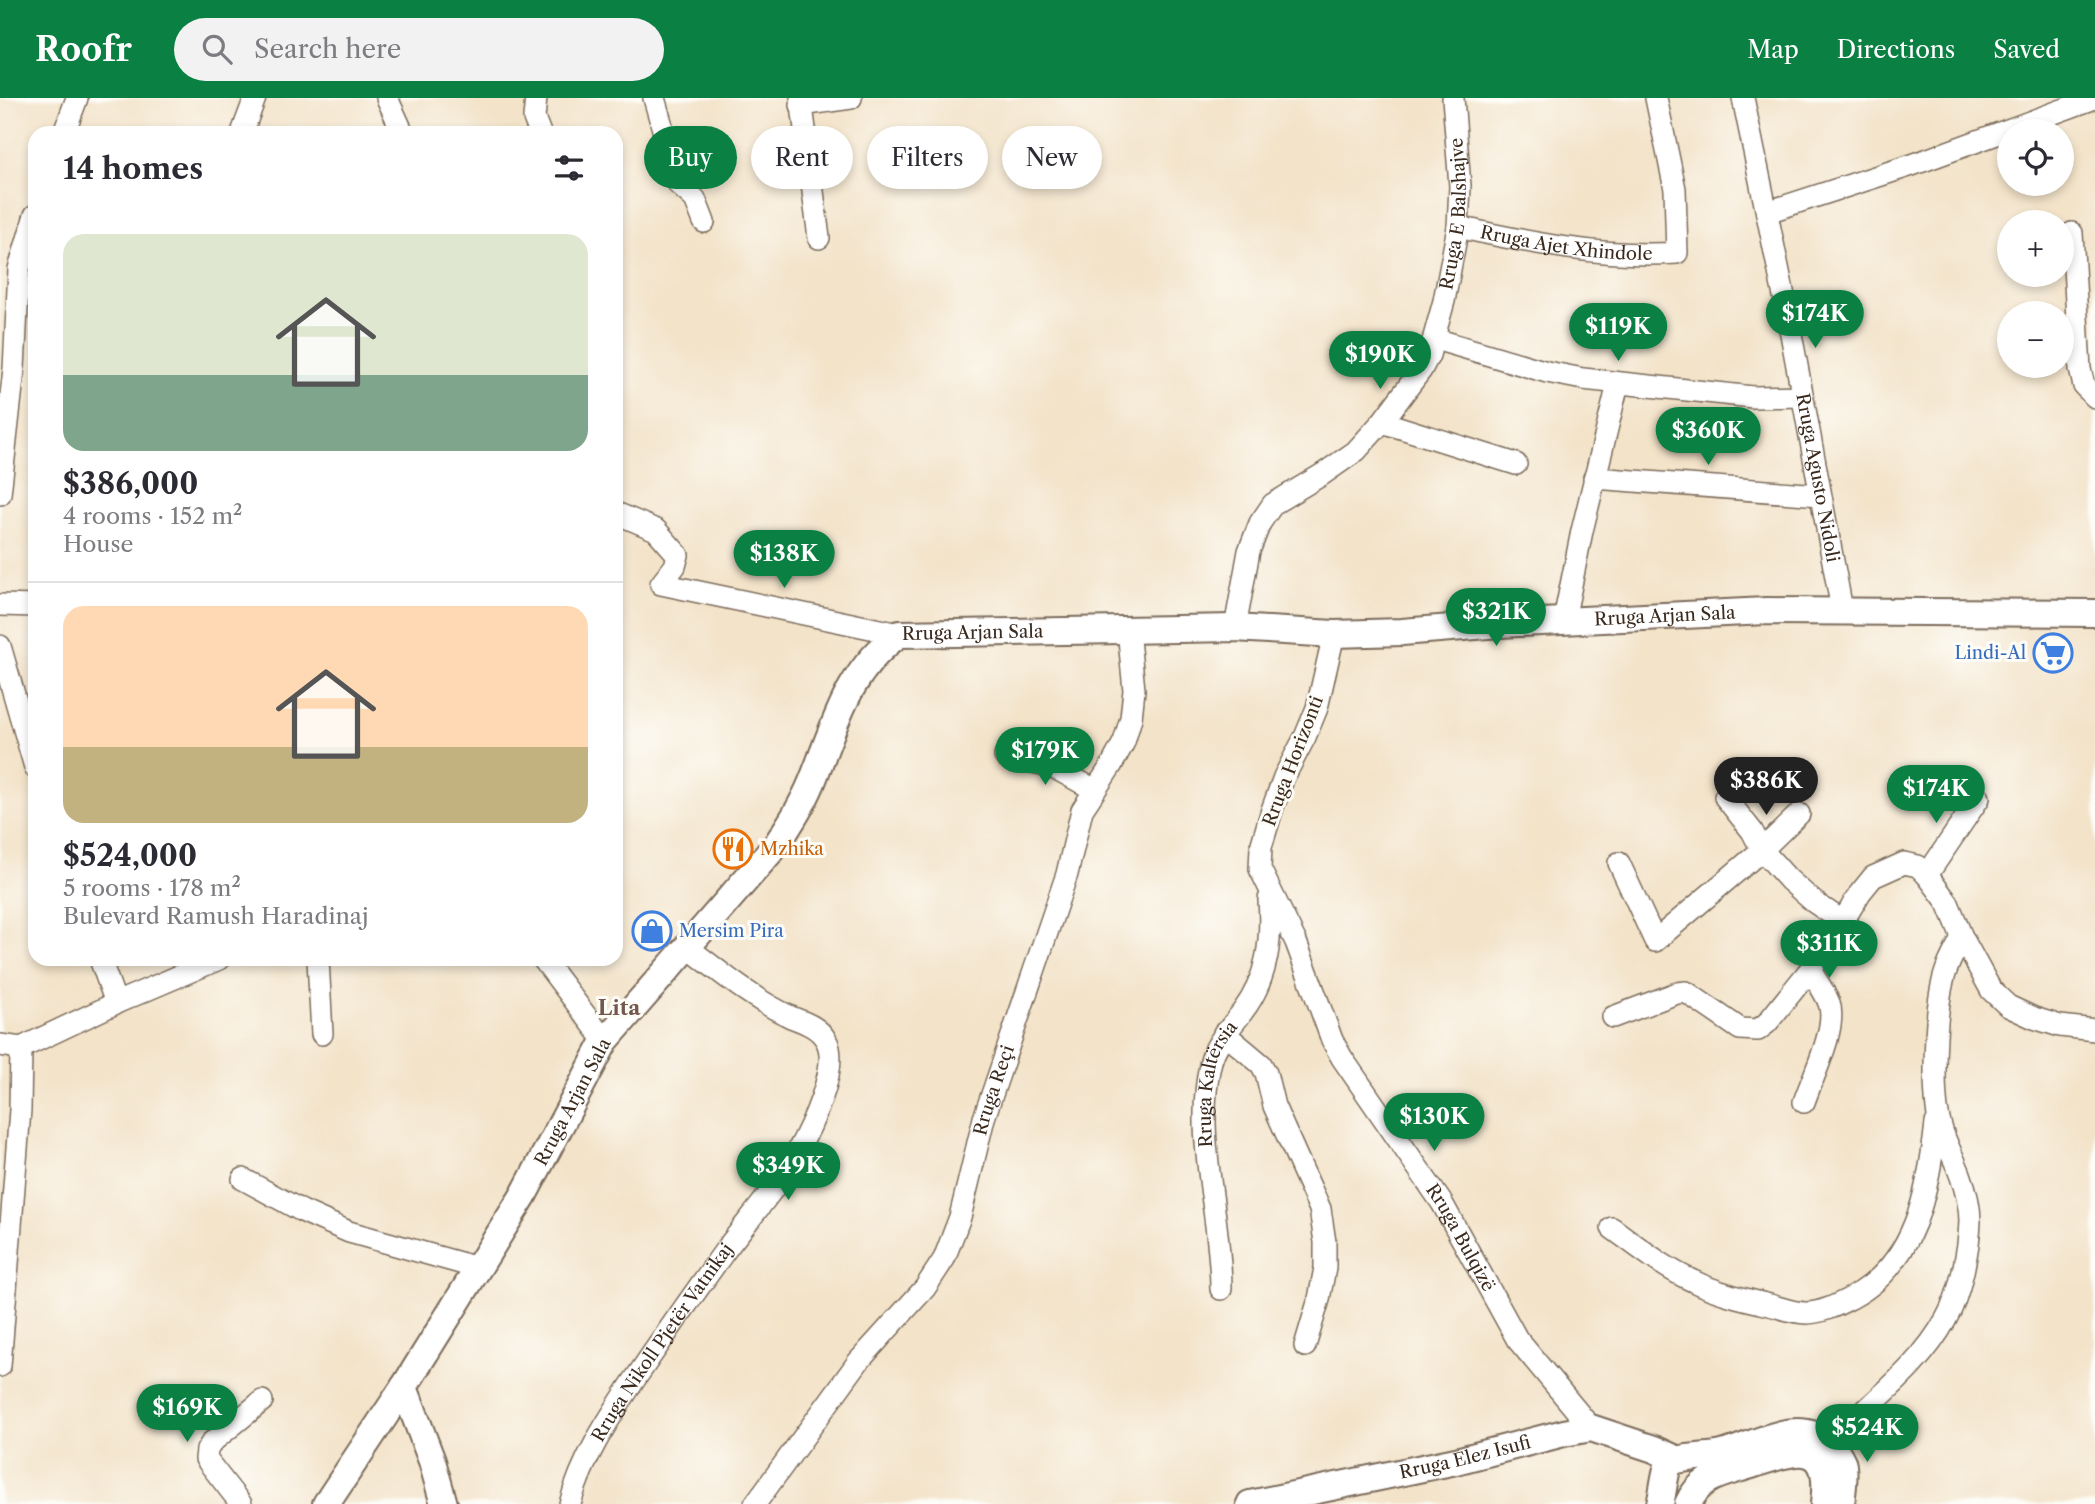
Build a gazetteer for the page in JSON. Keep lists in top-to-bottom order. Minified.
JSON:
{"streets":{"street":["Rruga E Balshajve","Rruga Ajet Xhindole","Rruga Agusto Nidoli","Rruga Arjan Sala","Rruga Horizonti","Rruga Kaltërsia","Rruga Reçi","Rruga Bulqizë","Rruga Nikoll Pjetër Vatnikaj","Rruga Elez Isufi"]},"crossings":[["Rruga E Balshajve","Rruga Ajet Xhindole"],["Rruga E Balshajve","Rruga Arjan Sala"],["Rruga Agusto Nidoli","Rruga Arjan Sala"],["Rruga Arjan Sala","Rruga Horizonti"],["Rruga Arjan Sala","Rruga Reçi"],["Rruga Arjan Sala","Rruga Nikoll Pjetër Vatnikaj"],["Rruga Horizonti","Rruga Kaltërsia"],["Rruga Horizonti","Rruga Bulqizë"],["Rruga Kaltërsia","Rruga Bulqizë"],["Rruga Bulqizë","Rruga Elez Isufi"]],"districts":["Lita"],"places":{"supermarket":["Lindi-Al"],"restaurant":["Mzhika"],"shop":["Mersim Pira"]},"page":{"header":"Roofr","search":"Search here","nav":["Map","Directions","Saved"],"map_buttons":["+","−"],"chip":["Buy","Rent","Filters","New"],"heading":"14 homes","list":[{"name":"$386,000","note":"4 rooms · 152 m² · House"},{"name":"$524,000","note":"5 rooms · 178 m² · Bulevard Ramush Haradinaj"}],"price":["$174K","$119K","$190K","$360K","$138K","$321K","$179K","$386K","$174K","$311K","$130K","$349K","$169K","$524K"]}}
